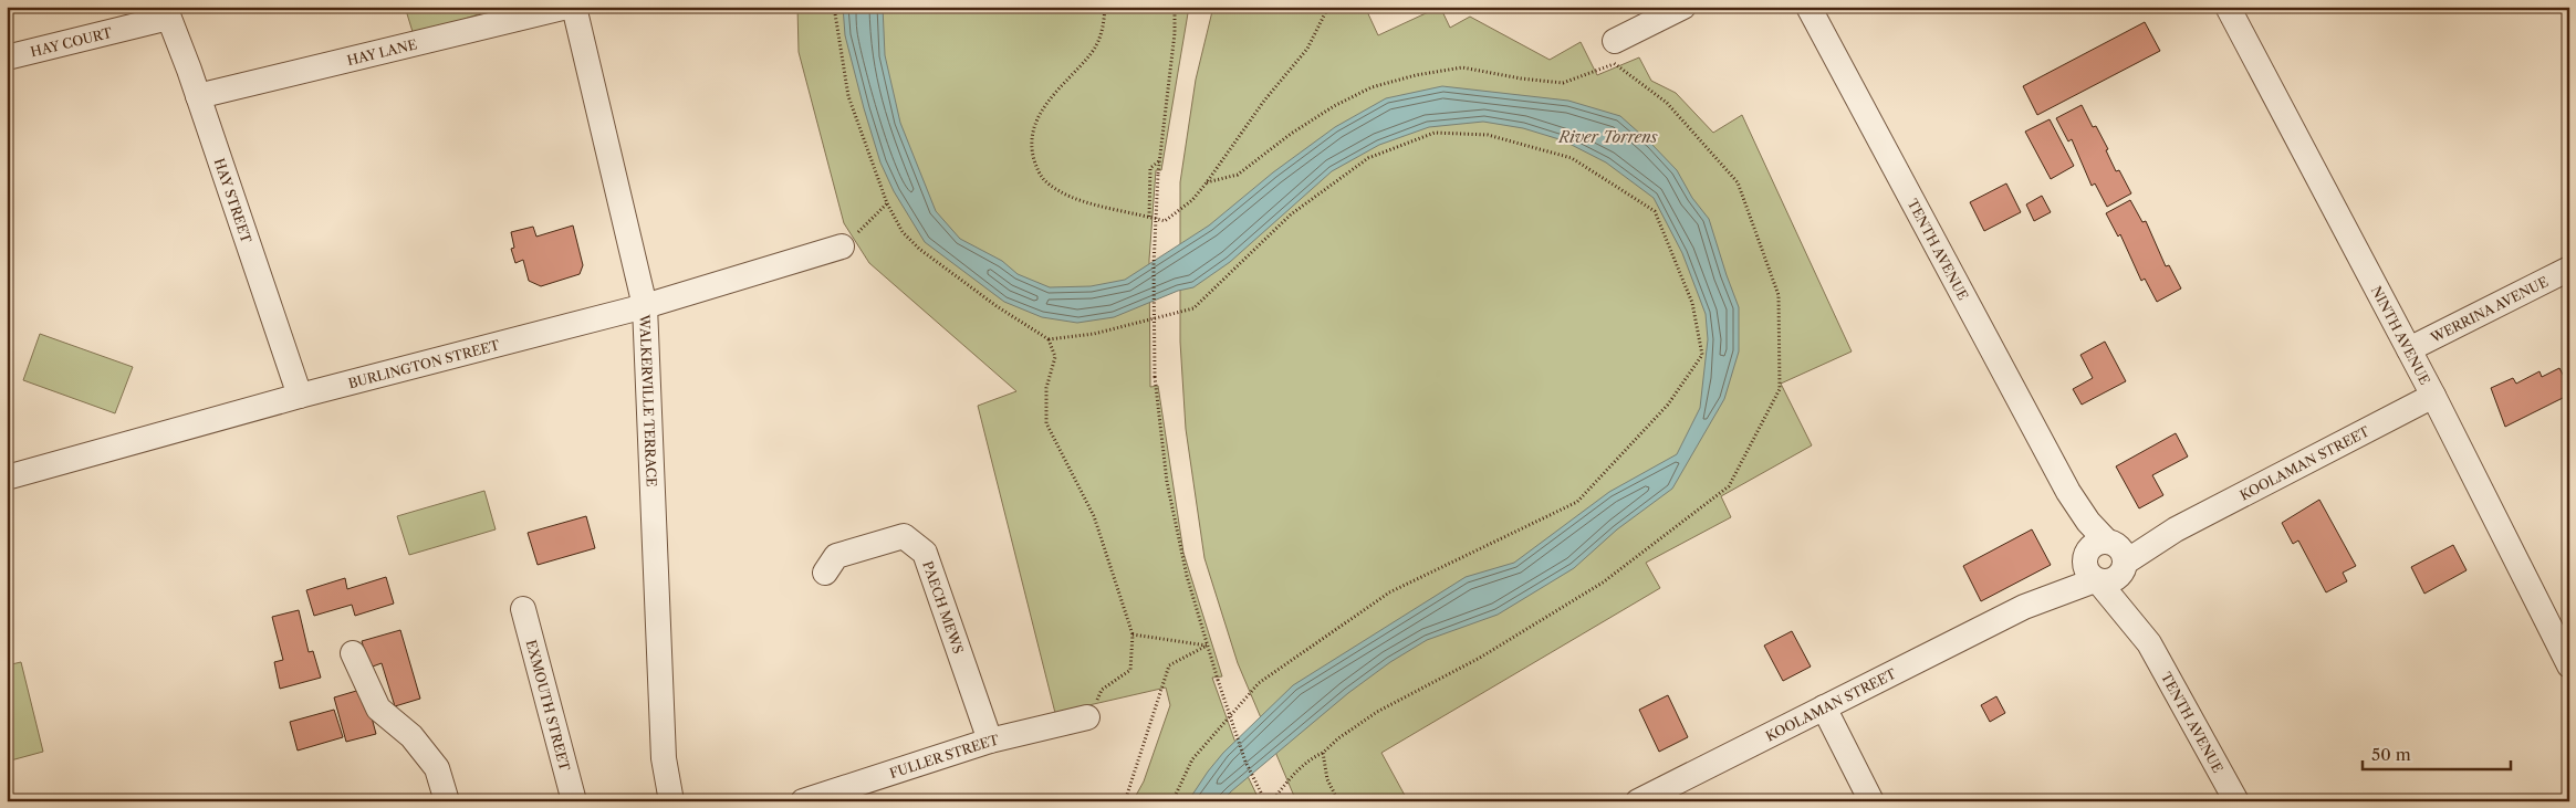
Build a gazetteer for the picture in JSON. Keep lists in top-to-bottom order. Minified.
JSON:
{"streets":{"street":["HAY COURT","HAY LANE","HAY STREET","TENTH AVENUE","WERRINA AVENUE","NINTH AVENUE","BURLINGTON STREET","WALKERVILLE TERRACE","KOOLAMAN STREET","PAECH MEWS","EXMOUTH STREET","FULLER STREET"]},"crossings":[["HAY COURT","HAY STREET"],["HAY LANE","HAY STREET"],["HAY STREET","BURLINGTON STREET"],["TENTH AVENUE","KOOLAMAN STREET"],["WERRINA AVENUE","NINTH AVENUE"],["NINTH AVENUE","KOOLAMAN STREET"],["BURLINGTON STREET","WALKERVILLE TERRACE"],["PAECH MEWS","FULLER STREET"]],"water":["River Torrens"],"scale_bar":"50 m"}
